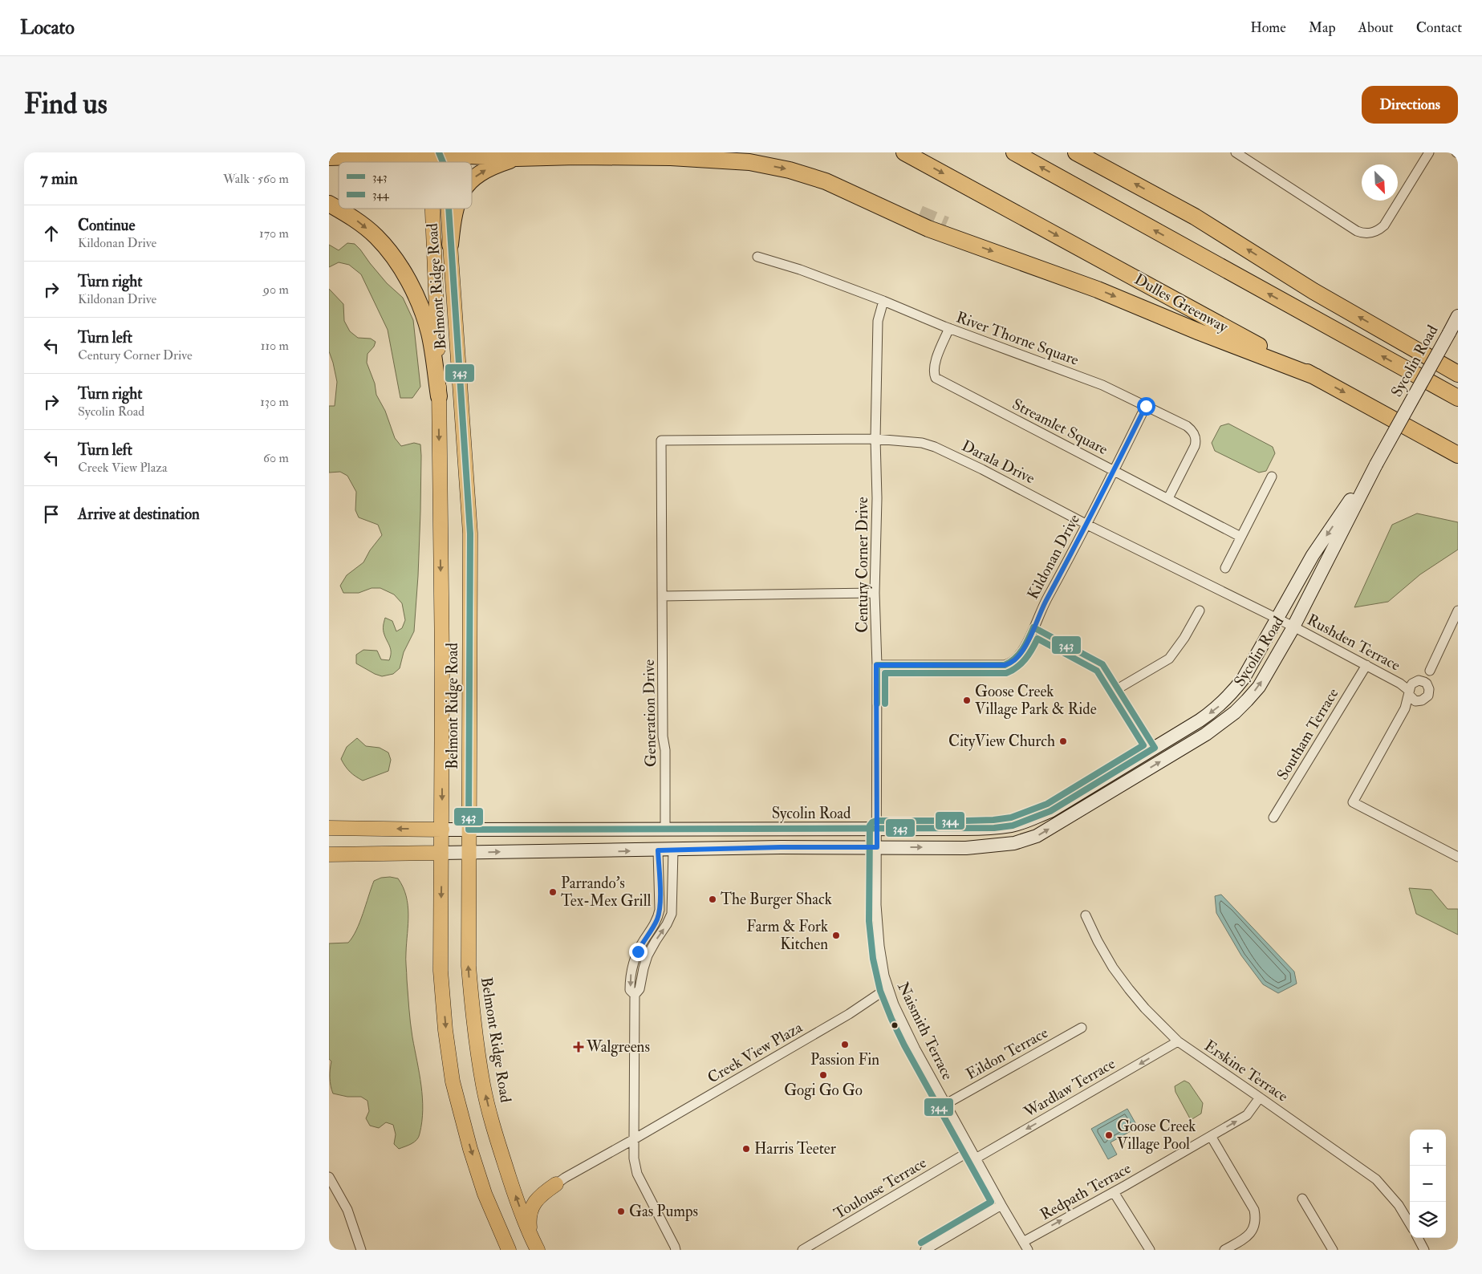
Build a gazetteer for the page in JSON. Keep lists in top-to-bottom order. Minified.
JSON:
{"streets":{"highway":["Dulles Greenway"],"main road":["Belmont Ridge Road","Sycolin Road"],"street":["River Thorne Square","Streamlet Square","Darala Drive","Kildonan Drive","Century Corner Drive","Rushden Terrace","Generation Drive","Southam Terrace","Naismith Terrace","Creek View Plaza","Eildon Terrace","Erskine Terrace","Wardlaw Terrace","Toulouse Terrace","Redpath Terrace"]},"crossings":[["Belmont Ridge Road","Sycolin Road"],["River Thorne Square","Streamlet Square"],["River Thorne Square","Kildonan Drive"],["River Thorne Square","Century Corner Drive"],["Sycolin Road","Darala Drive"],["Sycolin Road","Century Corner Drive"],["Sycolin Road","Rushden Terrace"],["Sycolin Road","Generation Drive"],["Sycolin Road","Naismith Terrace"],["Streamlet Square","Kildonan Drive"],["Darala Drive","Kildonan Drive"],["Darala Drive","Century Corner Drive"],["Darala Drive","Rushden Terrace"],["Darala Drive","Generation Drive"],["Kildonan Drive","Century Corner Drive"],["Century Corner Drive","Naismith Terrace"],["Rushden Terrace","Southam Terrace"],["Naismith Terrace","Creek View Plaza"],["Naismith Terrace","Eildon Terrace"],["Naismith Terrace","Wardlaw Terrace"],["Naismith Terrace","Toulouse Terrace"],["Naismith Terrace","Redpath Terrace"],["Erskine Terrace","Wardlaw Terrace"],["Erskine Terrace","Redpath Terrace"],["Wardlaw Terrace","Toulouse Terrace"]],"one_way":["Wardlaw Terrace","Redpath Terrace"],"places":{"other":["Goose Creek Village Park & Ride","CityView Church","Parrando's Tex-Mex Grill","The Burger Shack","Farm & Fork Kitchen","Passion Fin","Gogi Go Go","Goose Creek Village Pool","Harris Teeter","Gas Pumps"],"health":["Walgreens"]},"lines":["transit line 343","transit line 344"],"legend":["343","344"],"north":"bottom right","page":{"header":"Locato","nav":["Home","Map","About","Contact"],"buttons":"Directions","title":"Find us","heading":["7 min","Walk · 560 m"],"list":[["Continue","Kildonan Drive","170 m"],["Turn right","Kildonan Drive","90 m"],["Turn left","Century Corner Drive","110 m"],["Turn right","Sycolin Road","130 m"],["Turn left","Creek View Plaza","60 m"],"Arrive at destination"],"map_buttons":["+","−"]}}
